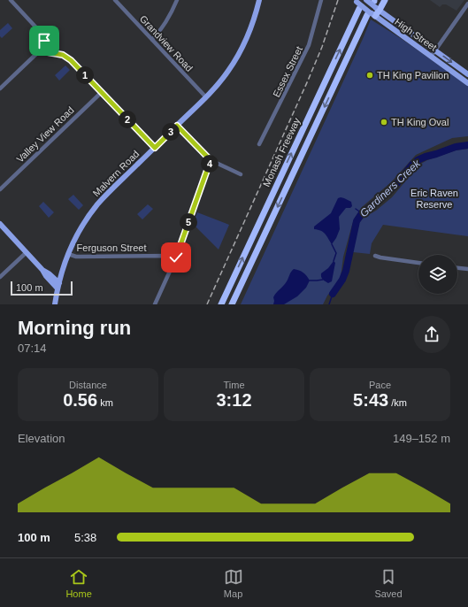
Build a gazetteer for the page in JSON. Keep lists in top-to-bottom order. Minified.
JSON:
{"streets":{"highway":["Monash Freeway"],"main road":["High Street","Malvern Road"],"street":["Grandview Road","Essex Street","Valley View Road","Ferguson Street"]},"crossings":[["High Street","Monash Freeway"],["Grandview Road","Malvern Road"],["Malvern Road","Ferguson Street"]],"water":["Gardiners Creek"],"parks":["Eric Raven Reserve"],"places":["TH King Pavilion","TH King Oval"],"scale_bar":"100 m","page":{"pins":["1","2","3","4","5"],"scale":"100 m","heading":["Morning run","07:14"],"stats":[["Distance","0.56 km"],["Time","3:12"],["Pace","5:43 /km"]],"chart":["Elevation","149–152 m"],"list":[{"name":"100 m","note":"5:38"}],"tabs":["Home","Map","Saved"]}}
